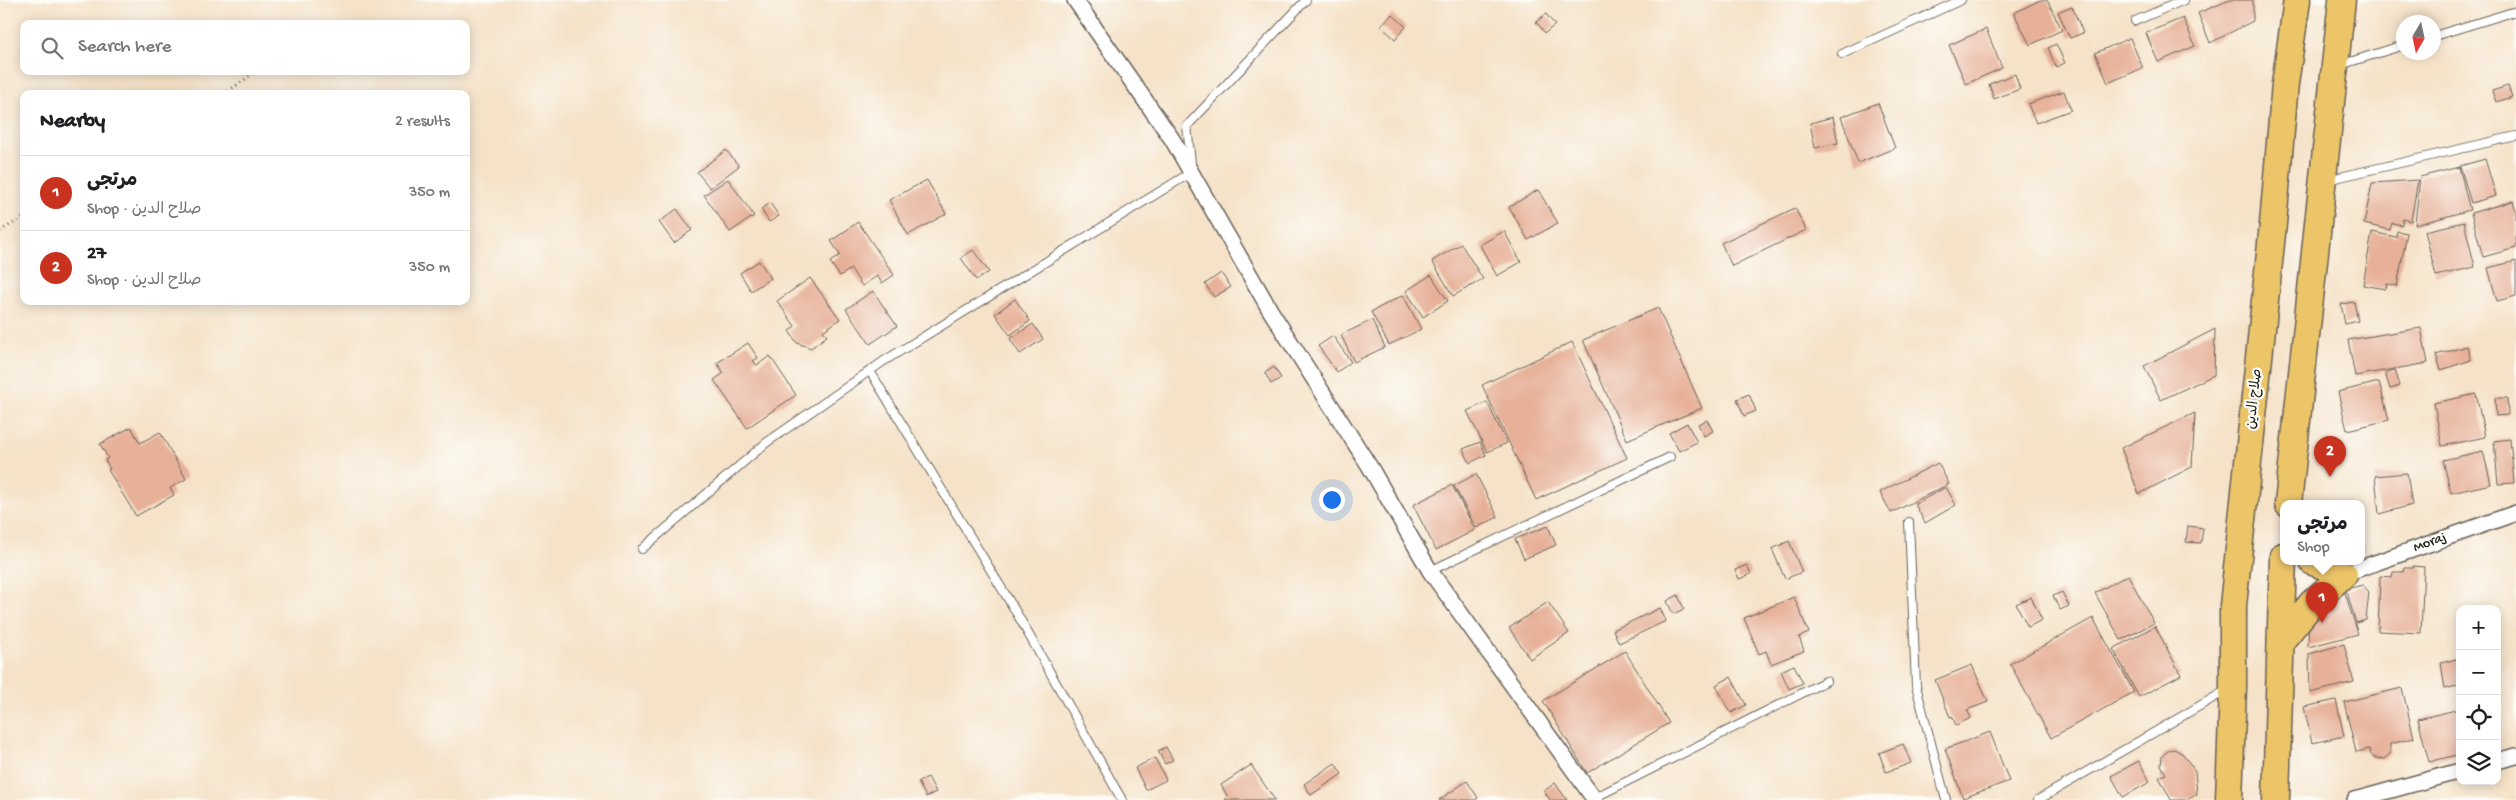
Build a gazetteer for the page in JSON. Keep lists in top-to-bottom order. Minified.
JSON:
{"streets":{"highway":["صلاح الدين"],"street":["Moraj"]},"north":"bottom","page":{"search":"Search here","heading":["Nearby","2 results"],"list":[{"mark":"1","name":"مرتجى","note":"Shop · صلاح الدين","value":"350 m"},{"mark":"2","name":"27","note":"Shop · صلاح الدين","value":"350 m"}],"pins":["2","1"],"popup":["مرتجى","Shop"],"map_buttons":["+","−"]}}
